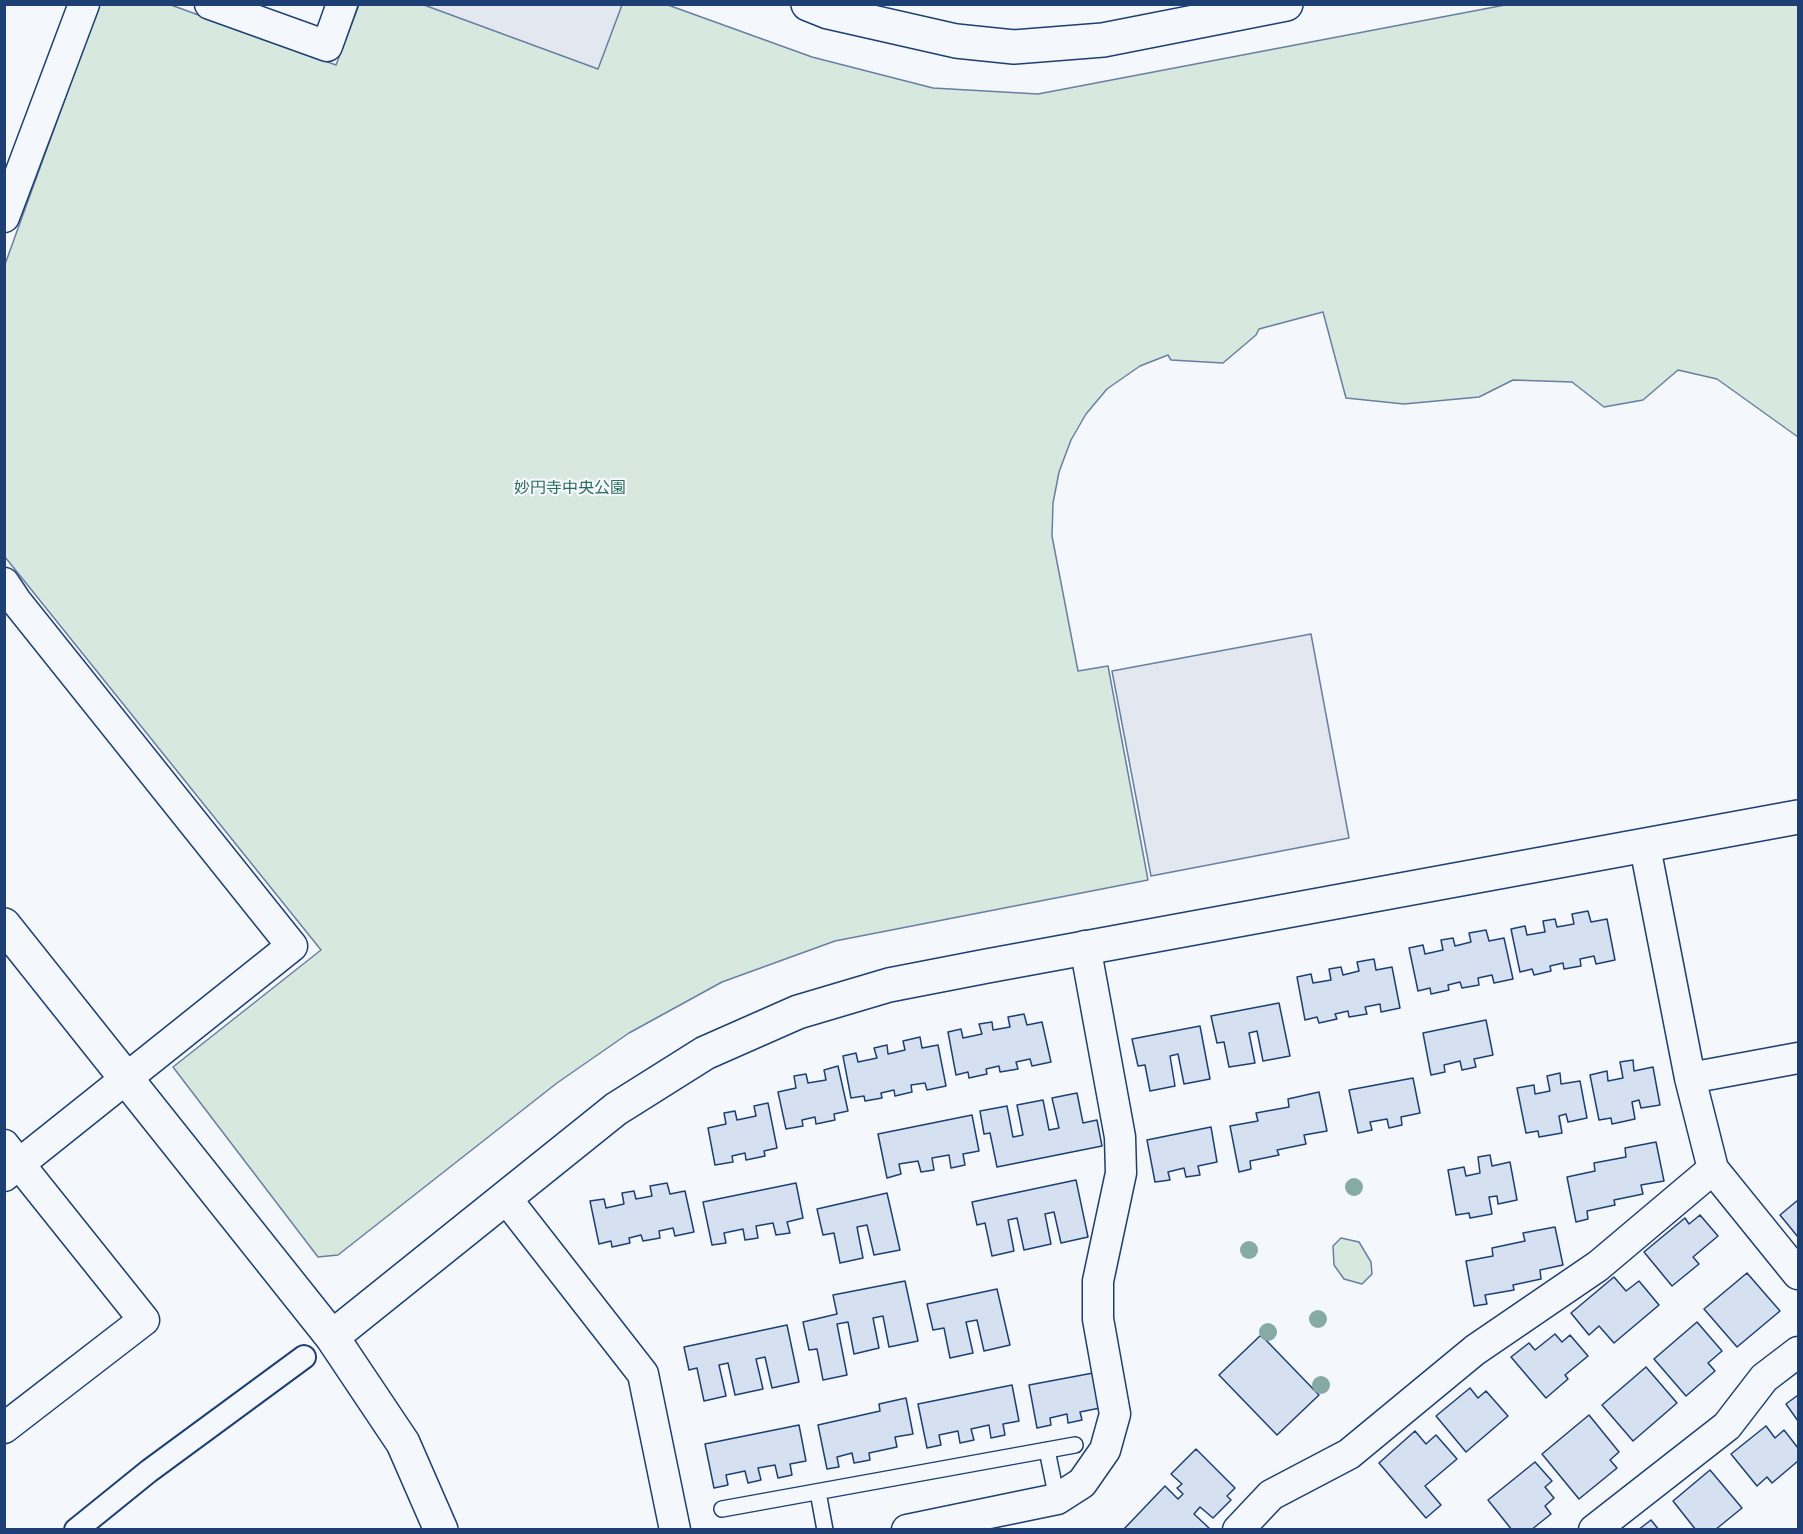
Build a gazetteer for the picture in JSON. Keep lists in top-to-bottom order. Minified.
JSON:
{"parks":["妙円寺中央公園"]}
